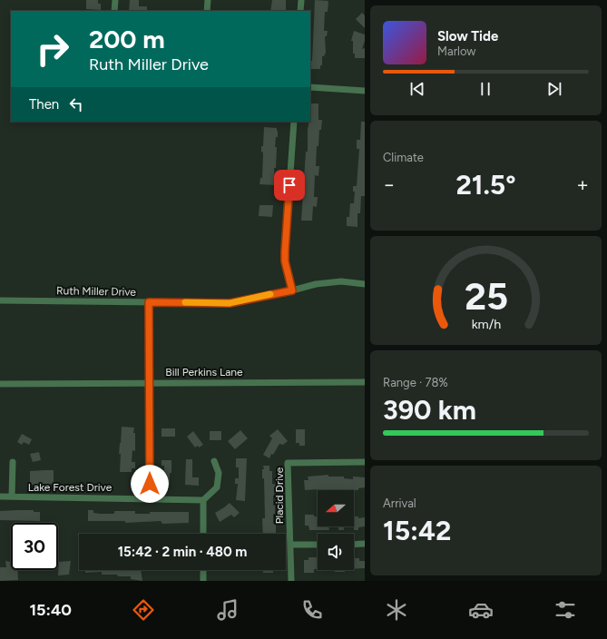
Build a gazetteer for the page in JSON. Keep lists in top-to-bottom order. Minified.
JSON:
{"streets":{"street":["Ruth Miller Drive","Bill Perkins Lane","Lake Forest Drive","Placid Drive"]},"north":"left","page":{"turn":["200 m","Ruth Miller Drive"],"song":["Slow Tide","Marlow"],"then":"Then","tile":["Climate",["Range · 78%","390 km"],["Arrival","15:42"]],"heat":["−","21.5°","+"],"limit":"30","trip":"15:42 · 2 min · 480 m","tabs":"15:40","gauge":["25","km/h"]}}
